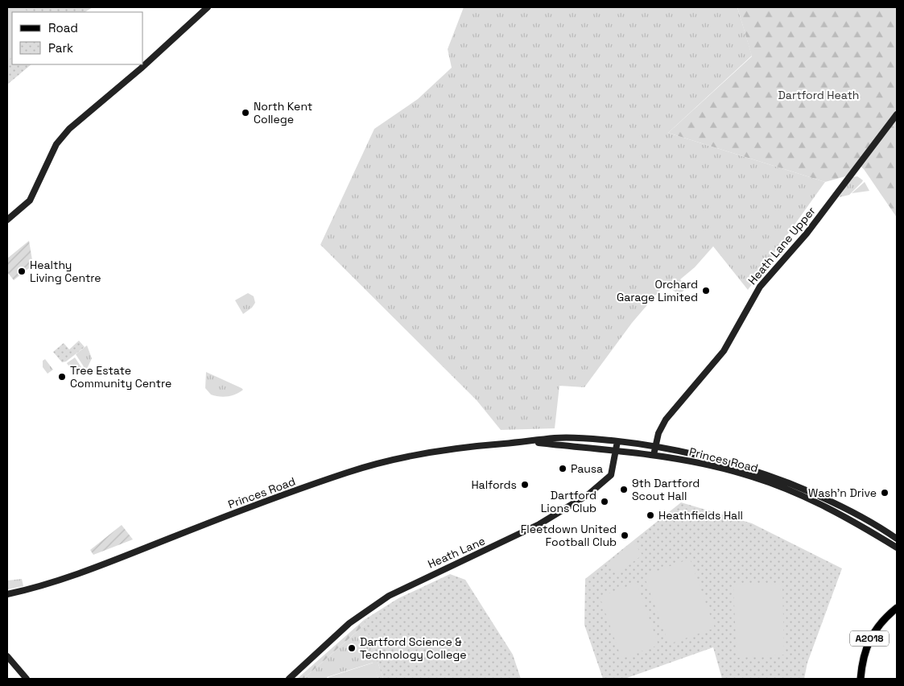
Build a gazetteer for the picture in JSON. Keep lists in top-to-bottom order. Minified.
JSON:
{"streets":{"main road":["Heath Lane Upper","Princes Road","Heath Lane","A2018"]},"crossings":[["Heath Lane Upper","Princes Road"],["Princes Road","Heath Lane"]],"parks":["Dartford Heath"],"places":["North Kent College","Healthy Living Centre","Orchard Garage Limited","Tree Estate Community Centre","Pausa","Halfords","9th Dartford Scout Hall","Wash'n Drive","Dartford Lions Club","Heathfields Hall","Fleetdown United Football Club","Dartford Science & Technology College"],"legend":["Road","Park"]}
